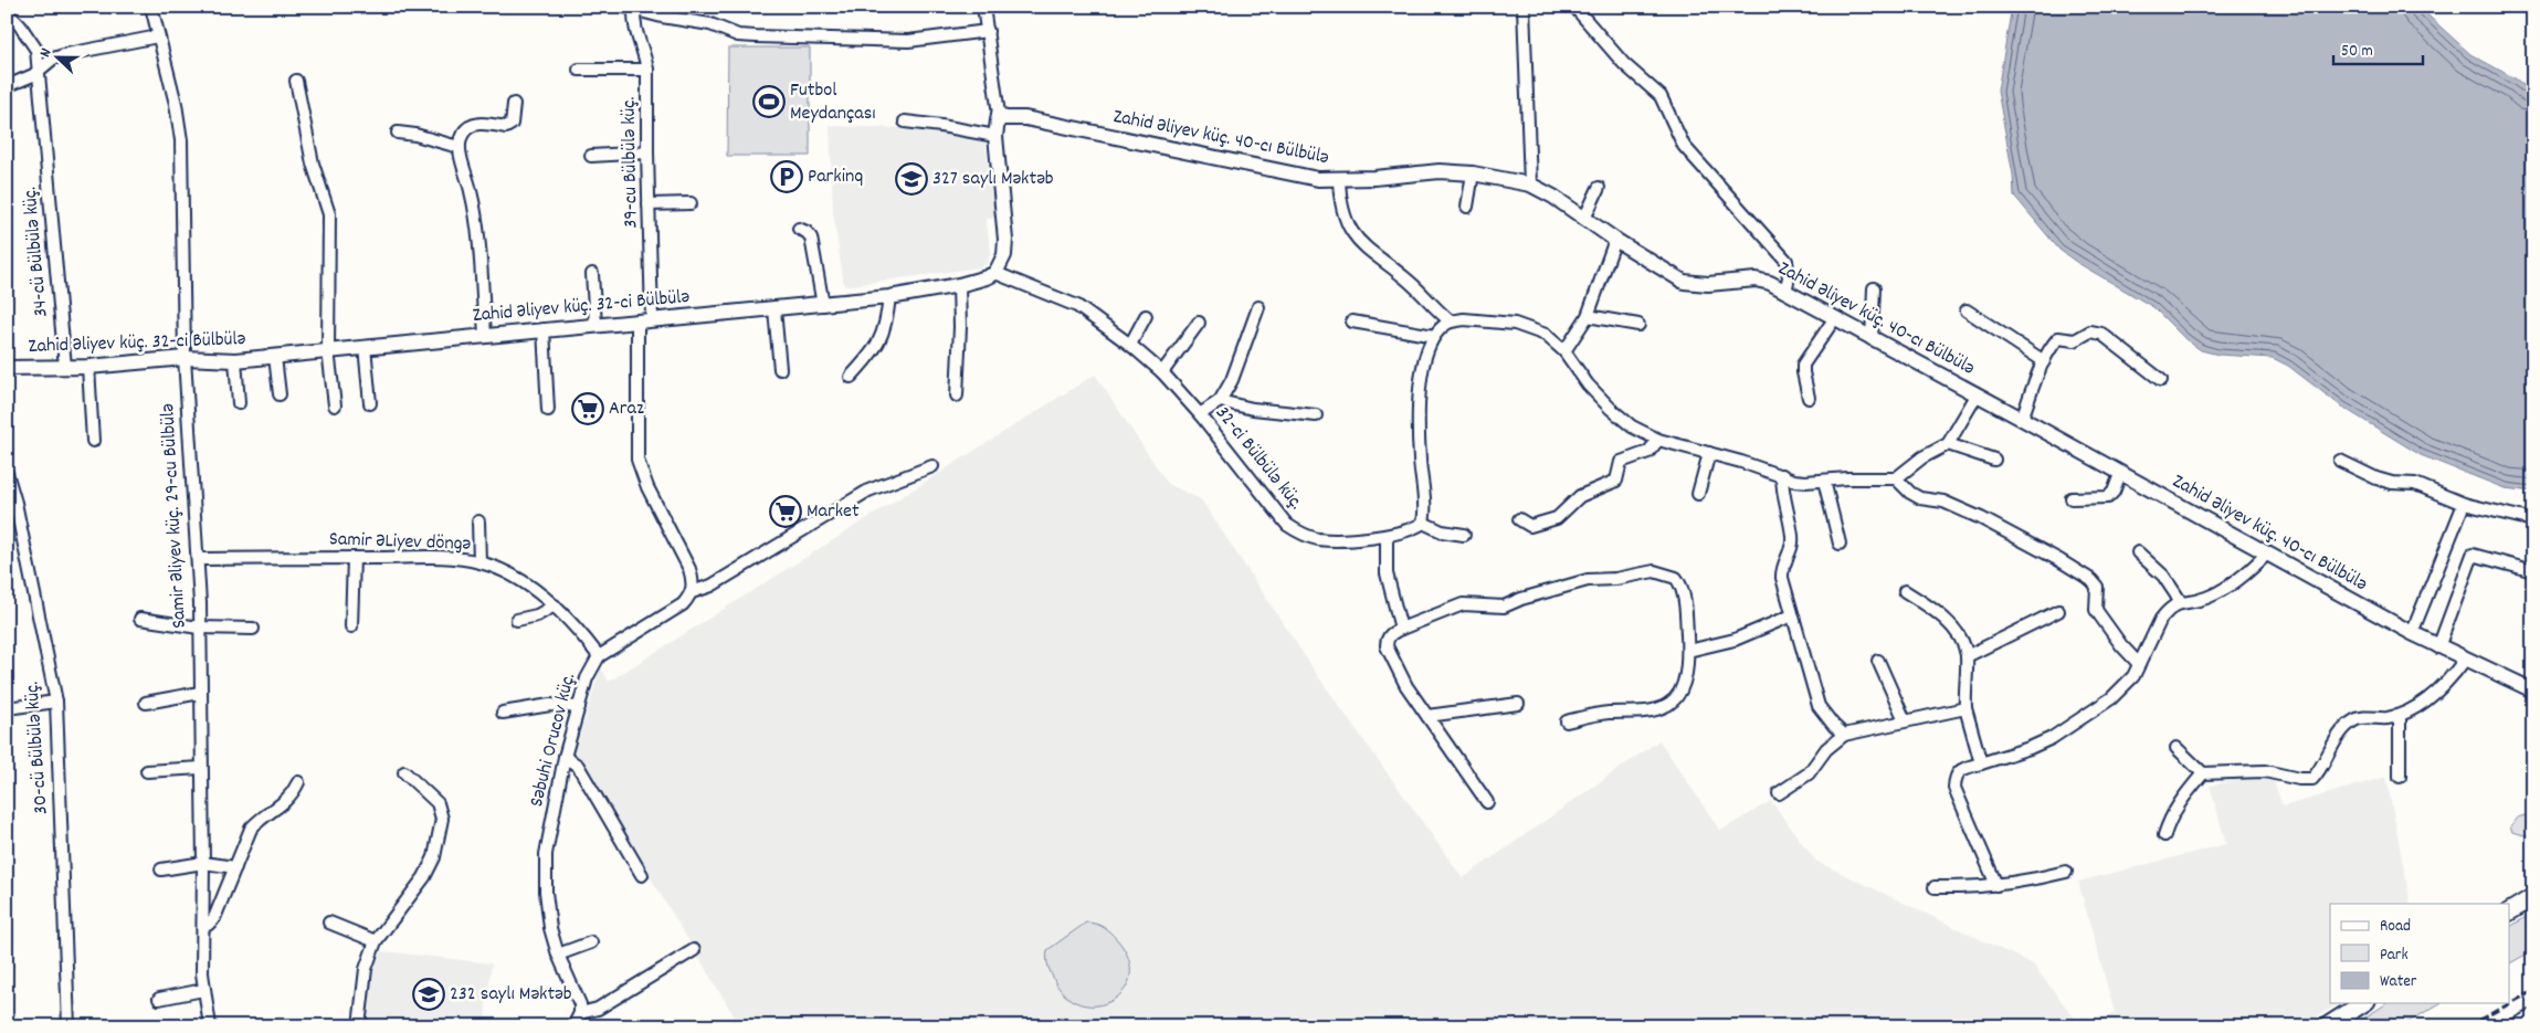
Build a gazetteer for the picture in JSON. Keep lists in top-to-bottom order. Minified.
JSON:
{"streets":{"street":["Zahid Əliyev küç. 40-cı Bülbülə","39-cu Bülbülə küç.","34-cü Bülbülə küç.","Zahid Əliyev küç. 32-ci Bülbülə","32-ci Bülbülə küç.","Samir Əliyev küç. 29-cu Bülbülə","Samir ƏLiyev döngə","Səbuhi Orucov küç.","30-cü Bülbülə küç."]},"crossings":[["39-cu Bülbülə küç.","Zahid Əliyev küç. 32-ci Bülbülə"],["34-cü Bülbülə küç.","Zahid Əliyev küç. 32-ci Bülbülə"],["Zahid Əliyev küç. 32-ci Bülbülə","32-ci Bülbülə küç."],["Zahid Əliyev küç. 32-ci Bülbülə","Samir Əliyev küç. 29-cu Bülbülə"],["Samir Əliyev küç. 29-cu Bülbülə","Samir ƏLiyev döngə"],["Samir ƏLiyev döngə","Səbuhi Orucov küç."]],"places":{"sports":["Futbol Meydançası"],"parking":["Parkinq"],"school or university":["327 saylı Məktəb","232 saylı Məktəb"],"supermarket":["Araz","Market"]},"legend":["Road","Park","Water"],"scale_bar":"50 m","north":"left"}
